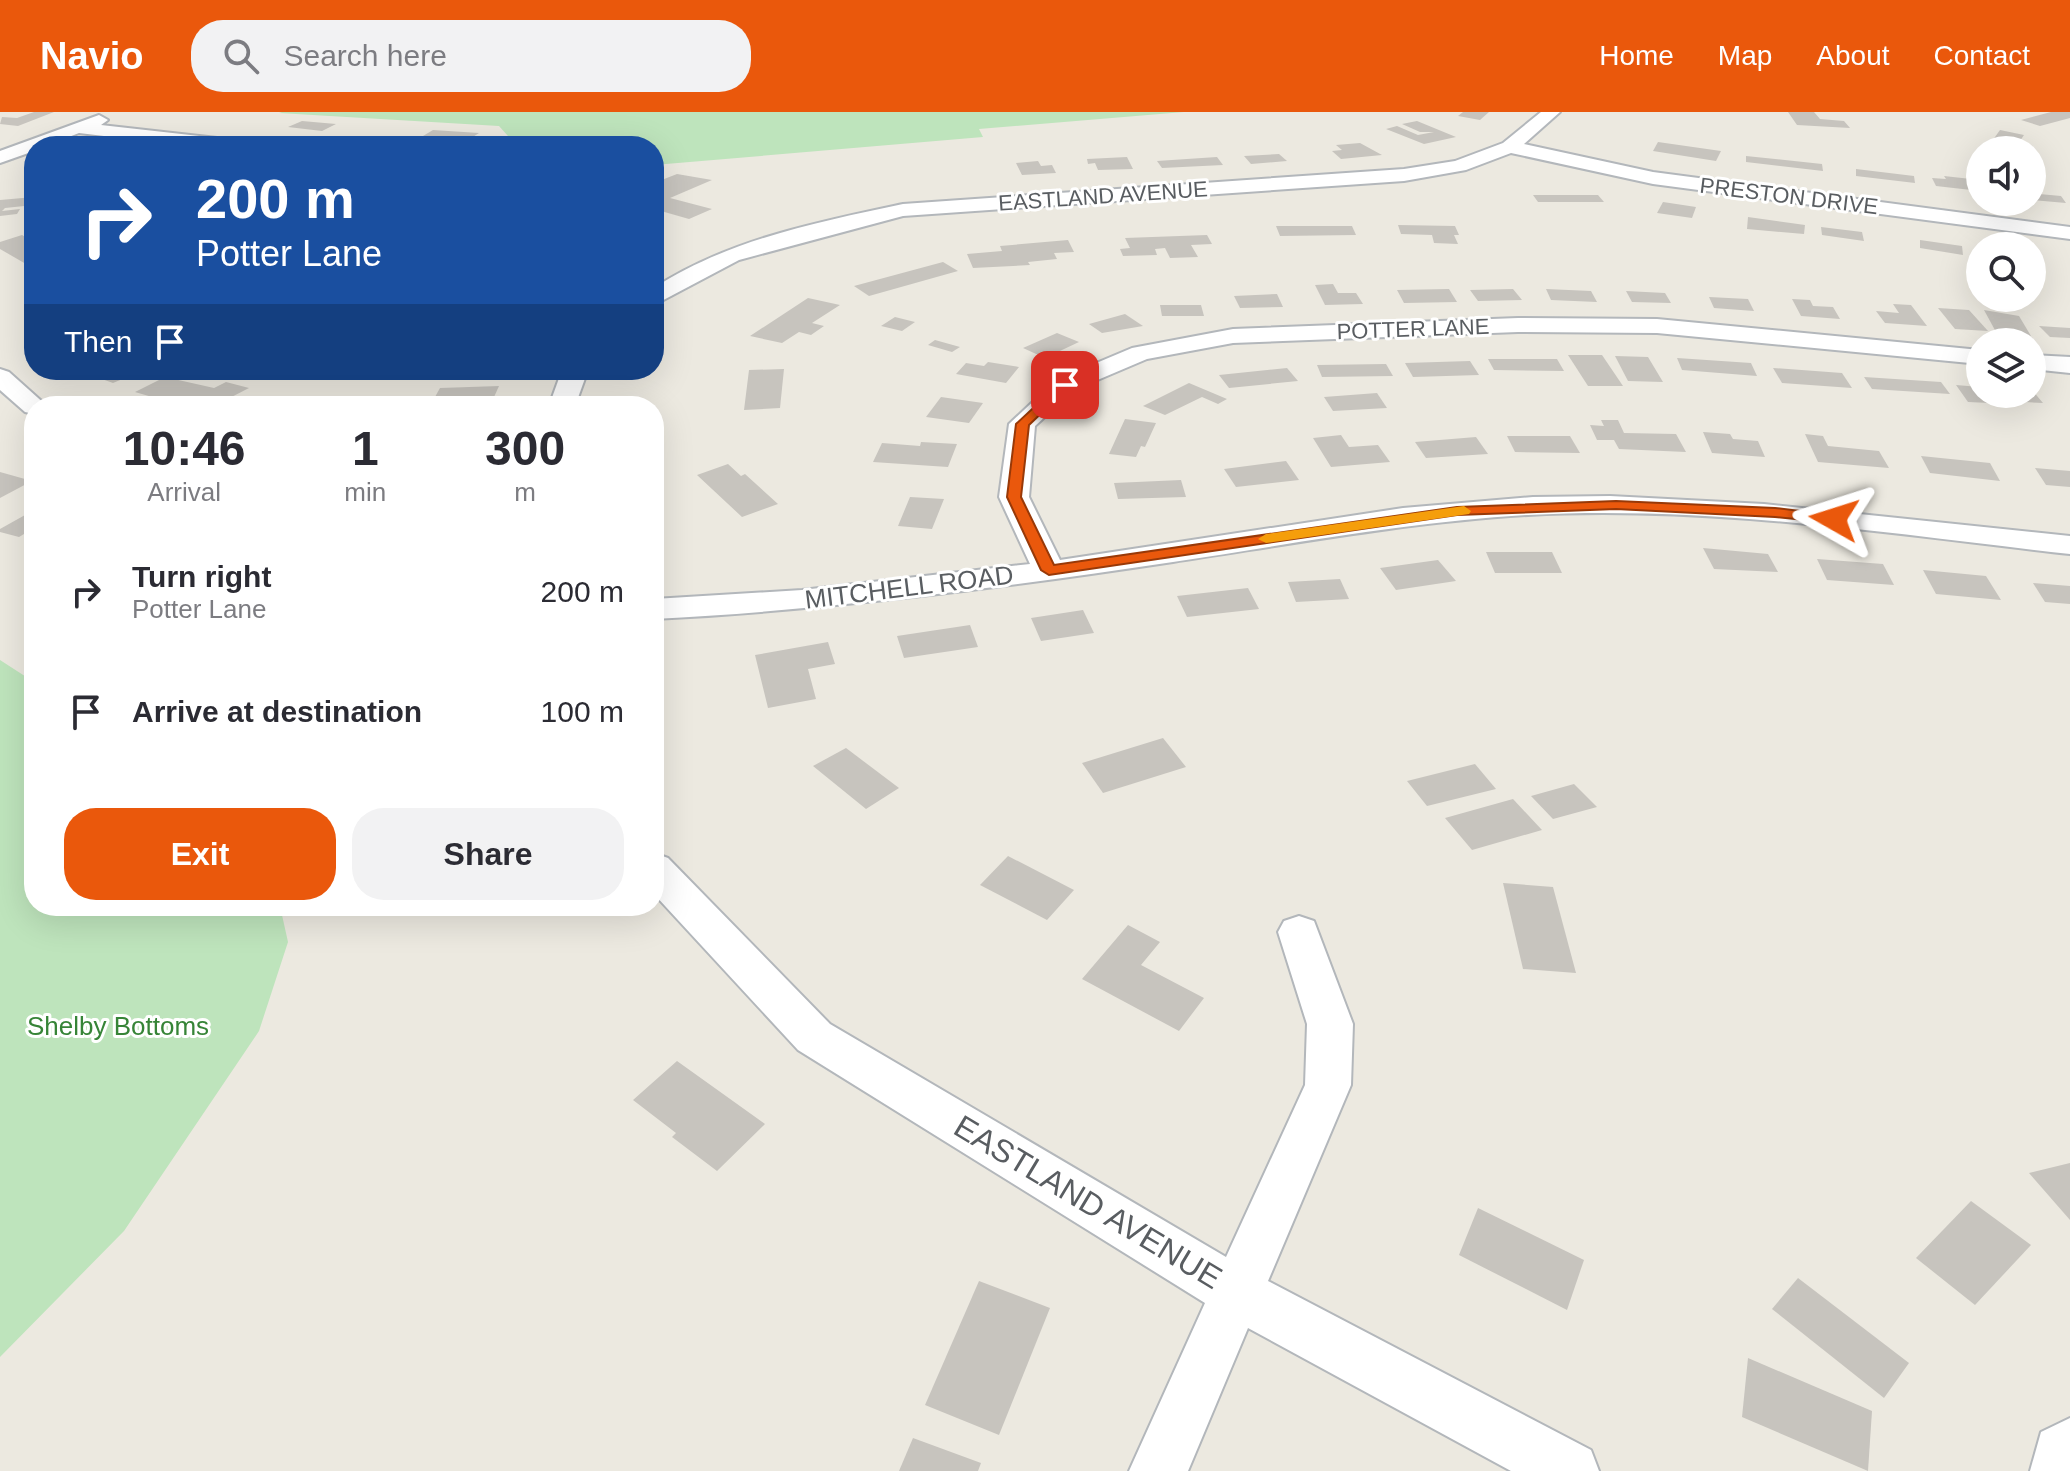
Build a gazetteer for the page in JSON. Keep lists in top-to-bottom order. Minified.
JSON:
{"streets":{"street":["EASTLAND AVENUE","PRESTON DRIVE","POTTER LANE","MITCHELL ROAD"]},"crossings":[["EASTLAND AVENUE","PRESTON DRIVE"],["POTTER LANE","MITCHELL ROAD"]],"parks":["Shelby Bottoms"],"page":{"header":"Navio","search":"Search here","nav":["Home","Map","About","Contact"],"turn":["200 m","Potter Lane"],"then":"Then","eta":["10:46","Arrival","1","min","300","m"],"list":[{"name":"Turn right","note":"Potter Lane","value":"200 m"},{"name":"Arrive at destination","value":"100 m"}],"buttons":["Exit","Share"]}}
